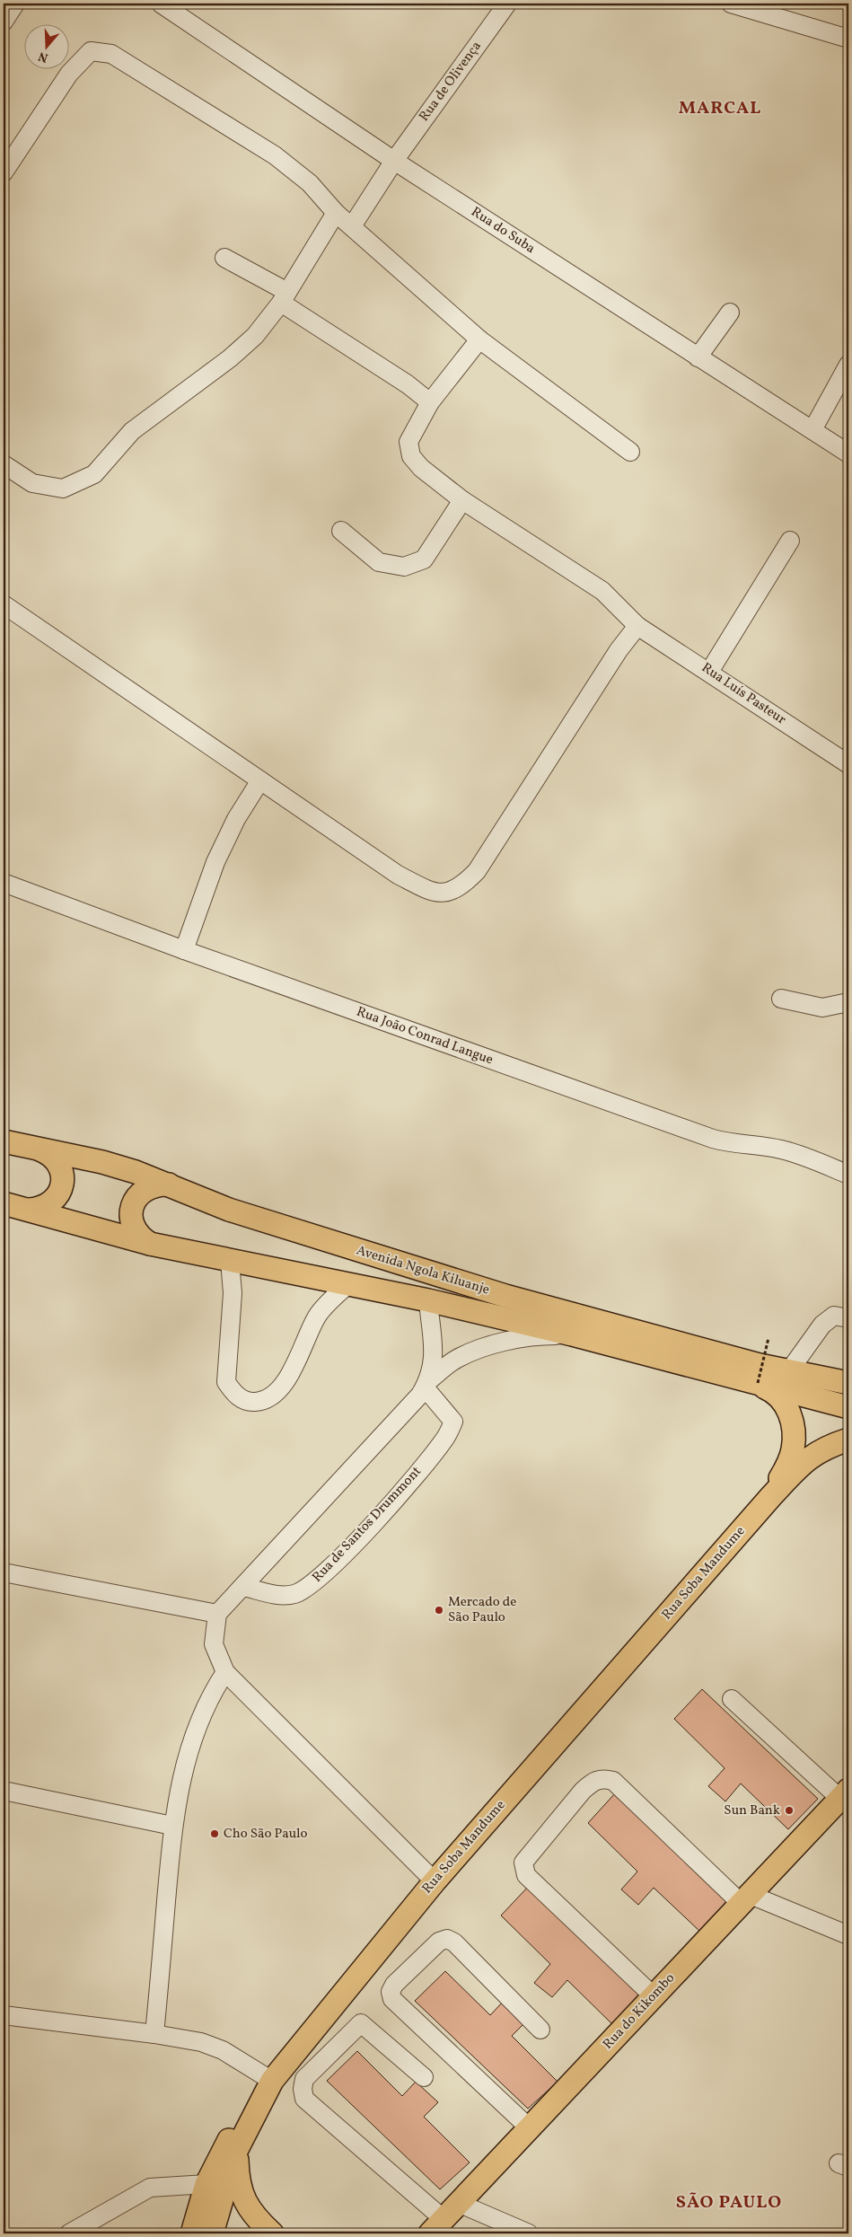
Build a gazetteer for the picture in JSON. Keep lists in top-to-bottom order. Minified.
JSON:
{"streets":{"main road":["Avenida Ngola Kiluanje","Rua Soba Mandume","Rua do Kikombo"],"street":["Rua de Olivença","Rua do Suba","Rua Luís Pasteur","Rua João Conrad Langue","Rua de Santos Drummont"]},"crossings":[["Rua de Olivença","Rua do Suba"]],"districts":["MARCAL","SÃO PAULO"],"places":["Mercado de São Paulo","Sun Bank","Cho São Paulo"],"north":"bottom"}
